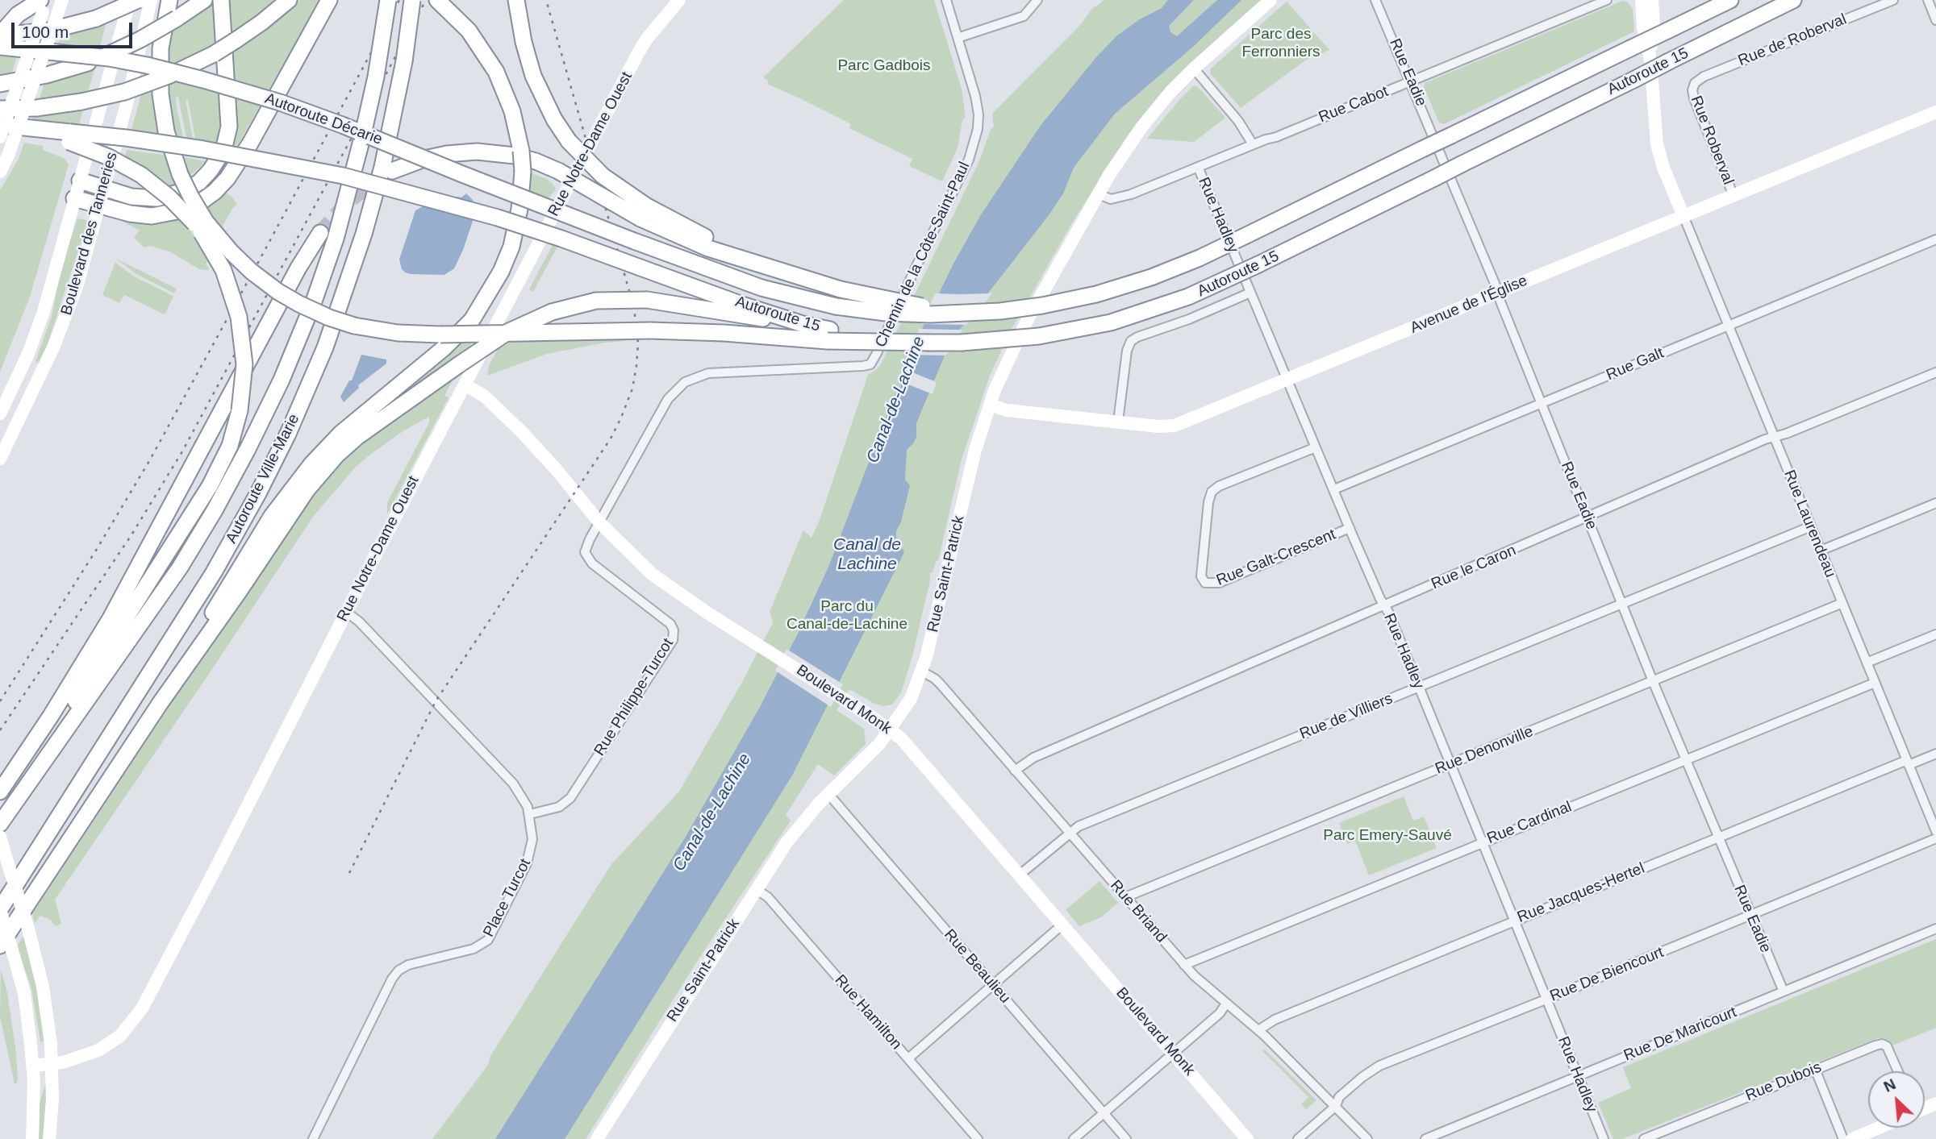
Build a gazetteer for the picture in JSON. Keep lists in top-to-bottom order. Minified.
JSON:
{"streets":{"highway":["Autoroute 15","Autoroute Décarie","Autoroute Ville-Marie"],"main road":["Rue Notre-Dame Ouest","Boulevard des Tanneries","Avenue de l'Église","Rue Saint-Patrick","Boulevard Monk"],"street":["Rue de Roberval","Rue Eadie","Rue Cabot","Rue Roberval","Rue Hadley","Chemin de la Côte-Saint-Paul","Rue Galt","Rue Laurendeau","Rue Galt-Crescent","Rue le Caron","Rue Philippe-Turcot","Rue de Villiers","Rue Denonville","Rue Cardinal","Rue Jacques-Hertel","Place Turcot","Rue Briand","Rue Beaulieu","Rue De Biencourt","Rue Hamilton","Rue De Maricourt","Rue Dubois"]},"crossings":[["Rue de Roberval","Rue Roberval"],["Autoroute 15","Autoroute Décarie"],["Rue Eadie","Rue Cabot"],["Rue Eadie","Avenue de l'Église"],["Rue Eadie","Rue Galt"],["Rue Eadie","Rue le Caron"],["Rue Eadie","Rue de Villiers"],["Rue Eadie","Rue Denonville"],["Rue Eadie","Rue Cardinal"],["Rue Eadie","Rue Jacques-Hertel"],["Rue Eadie","Rue De Biencourt"],["Rue Eadie","Rue De Maricourt"],["Rue Cabot","Rue Hadley"],["Rue Cabot","Rue Saint-Patrick"],["Rue Roberval","Avenue de l'Église"],["Rue Notre-Dame Ouest","Boulevard Monk"],["Rue Notre-Dame Ouest","Place Turcot"],["Rue Hadley","Avenue de l'Église"],["Rue Hadley","Rue Galt"],["Rue Hadley","Rue Galt-Crescent"],["Rue Hadley","Rue le Caron"],["Rue Hadley","Rue de Villiers"],["Rue Hadley","Rue Denonville"],["Rue Hadley","Rue Cardinal"],["Rue Hadley","Rue Jacques-Hertel"],["Rue Hadley","Rue De Biencourt"],["Rue Hadley","Rue De Maricourt"],["Chemin de la Côte-Saint-Paul","Rue Philippe-Turcot"],["Chemin de la Côte-Saint-Paul","Boulevard Monk"],["Avenue de l'Église","Rue Laurendeau"],["Avenue de l'Église","Rue Saint-Patrick"],["Rue Galt","Rue Laurendeau"],["Rue Laurendeau","Rue le Caron"],["Rue Laurendeau","Rue de Villiers"],["Rue Laurendeau","Rue Denonville"],["Rue Laurendeau","Rue Cardinal"],["Rue Laurendeau","Rue Jacques-Hertel"],["Rue le Caron","Rue Briand"],["Rue Saint-Patrick","Boulevard Monk"],["Rue Saint-Patrick","Rue Briand"],["Rue Saint-Patrick","Rue Beaulieu"],["Rue Saint-Patrick","Rue Hamilton"],["Rue Philippe-Turcot","Boulevard Monk"],["Rue Philippe-Turcot","Place Turcot"],["Boulevard Monk","Rue de Villiers"],["Rue de Villiers","Rue Briand"],["Rue Denonville","Rue Briand"],["Rue Cardinal","Rue Briand"],["Rue Jacques-Hertel","Rue Briand"],["Rue Briand","Rue De Biencourt"]],"water":["Canal-de-Lachine","Canal de Lachine"],"parks":["Parc des Ferronniers","Parc Gadbois","Parc du Canal-de-Lachine","Parc Emery-Sauvé"],"scale_bar":"100 m","north":"top left"}
